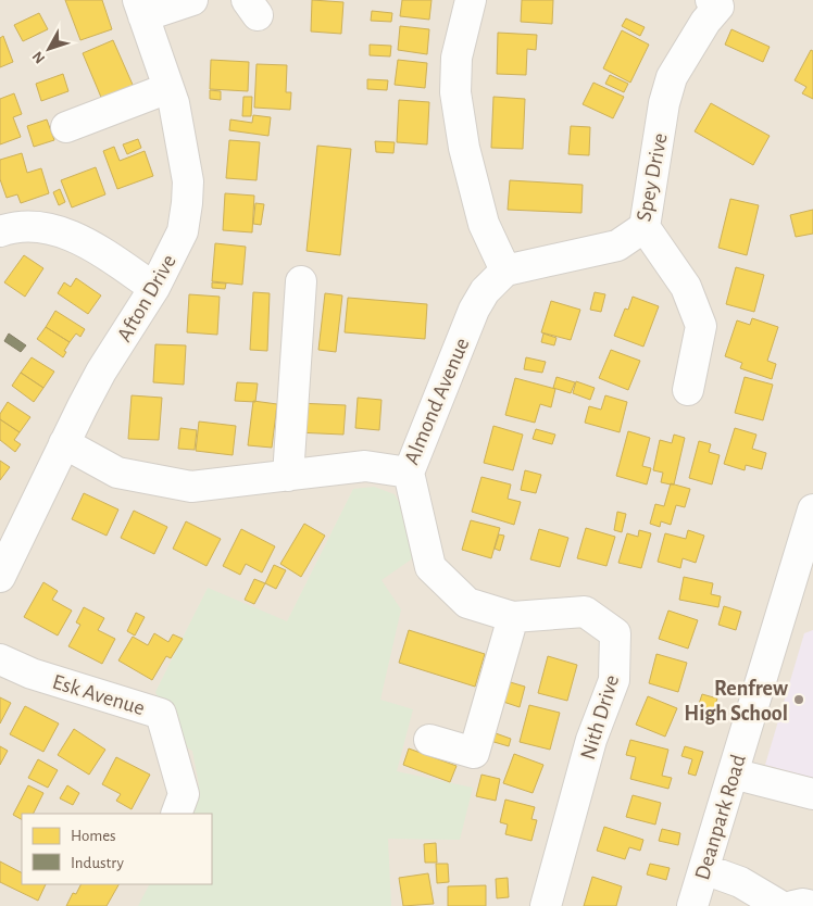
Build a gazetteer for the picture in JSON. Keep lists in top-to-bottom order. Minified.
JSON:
{"streets":{"street":["Spey Drive","Afton Drive","Almond Avenue","Esk Avenue","Nith Drive","Deanpark Road"]},"crossings":[["Spey Drive","Almond Avenue"],["Afton Drive","Almond Avenue"],["Almond Avenue","Nith Drive"]],"places":["Renfrew High School"],"legend":["Homes","Industry"],"north":"bottom left"}
